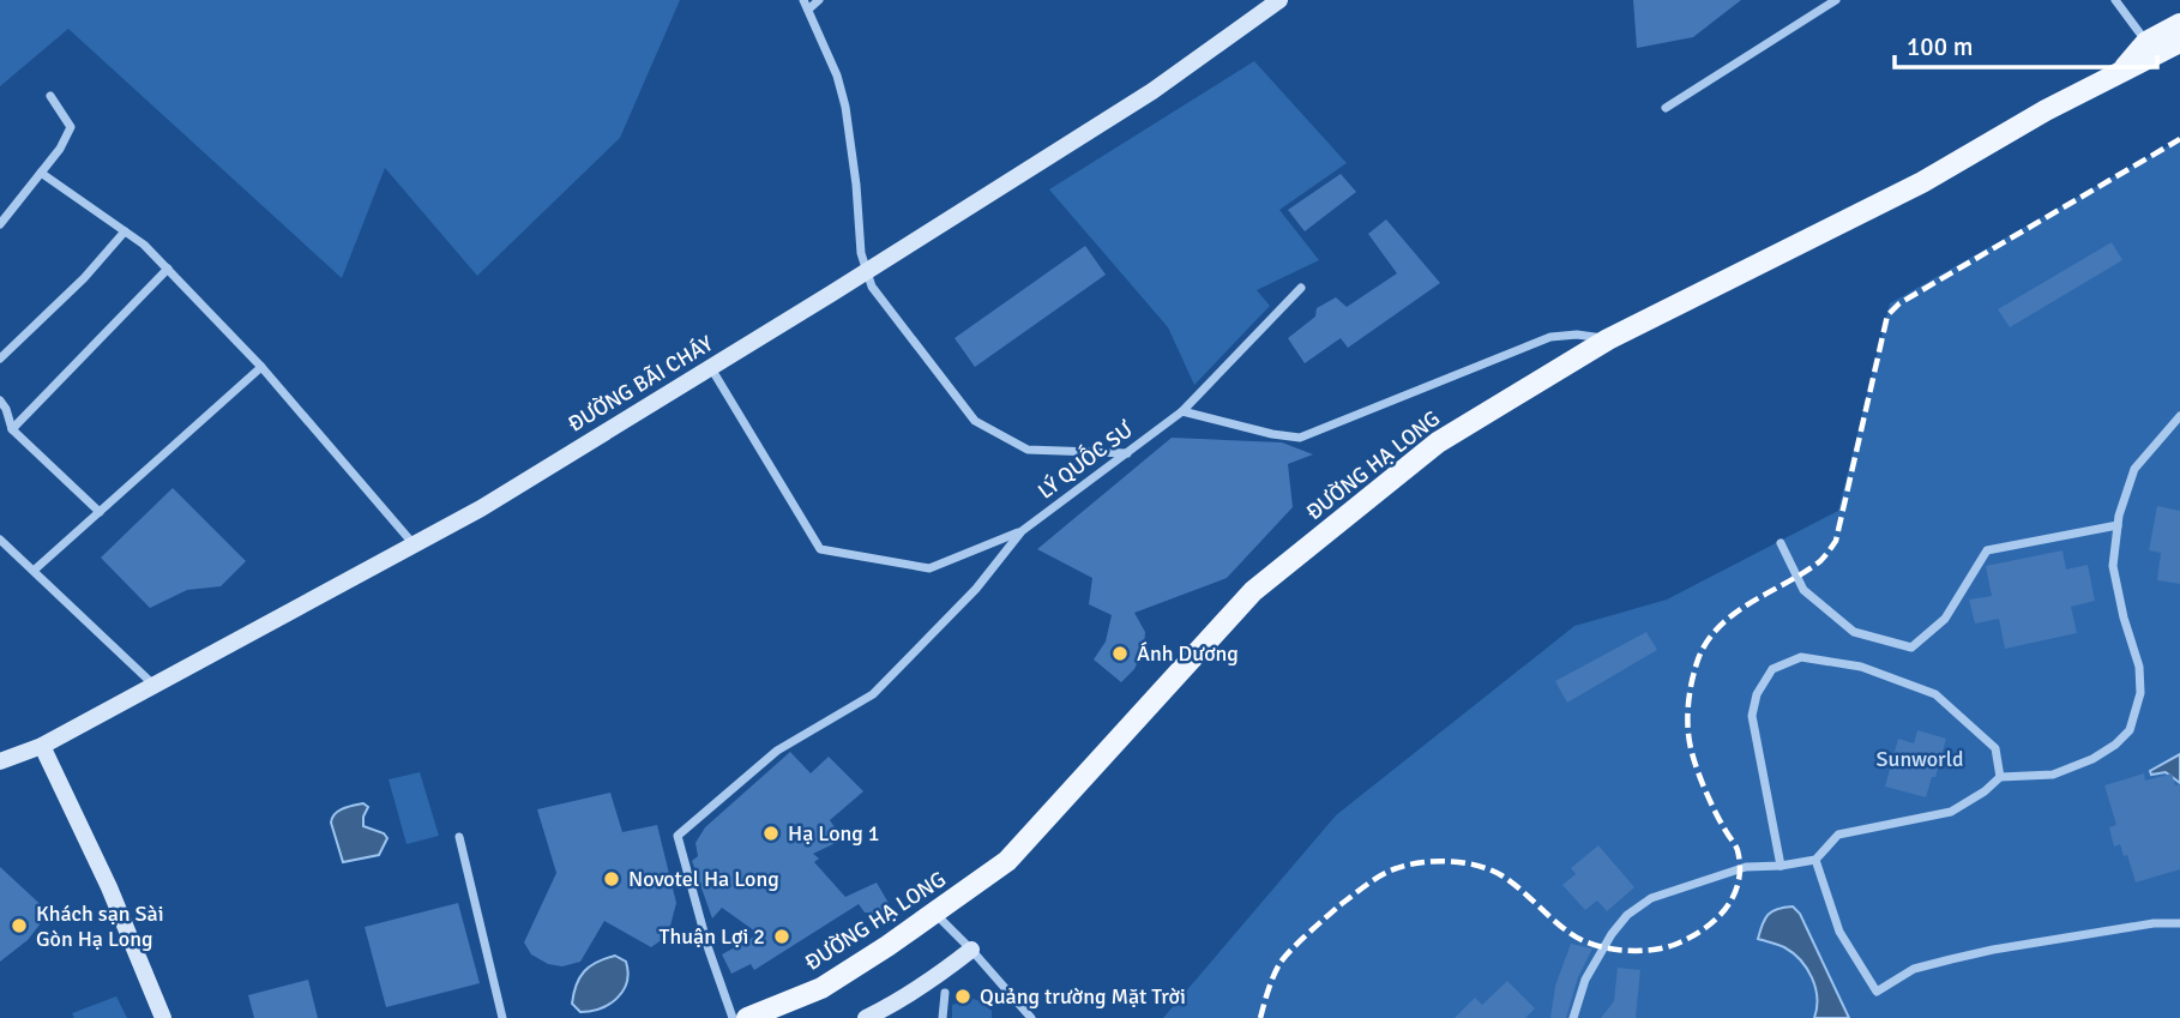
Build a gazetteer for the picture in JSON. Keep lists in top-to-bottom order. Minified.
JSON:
{"streets":{"main road":["ĐƯỜNG BÃI CHÁY","ĐƯỜNG HẠ LONG"],"street":["LÝ QUỐC SƯ"]},"parks":["Sunworld"],"places":["Ánh Dương","Hạ Long 1","Novotel Ha Long","Khách sạn Sài Gòn Hạ Long","Thuận Lợi 2","Quảng trường Mặt Trời"],"scale_bar":"100 m"}
